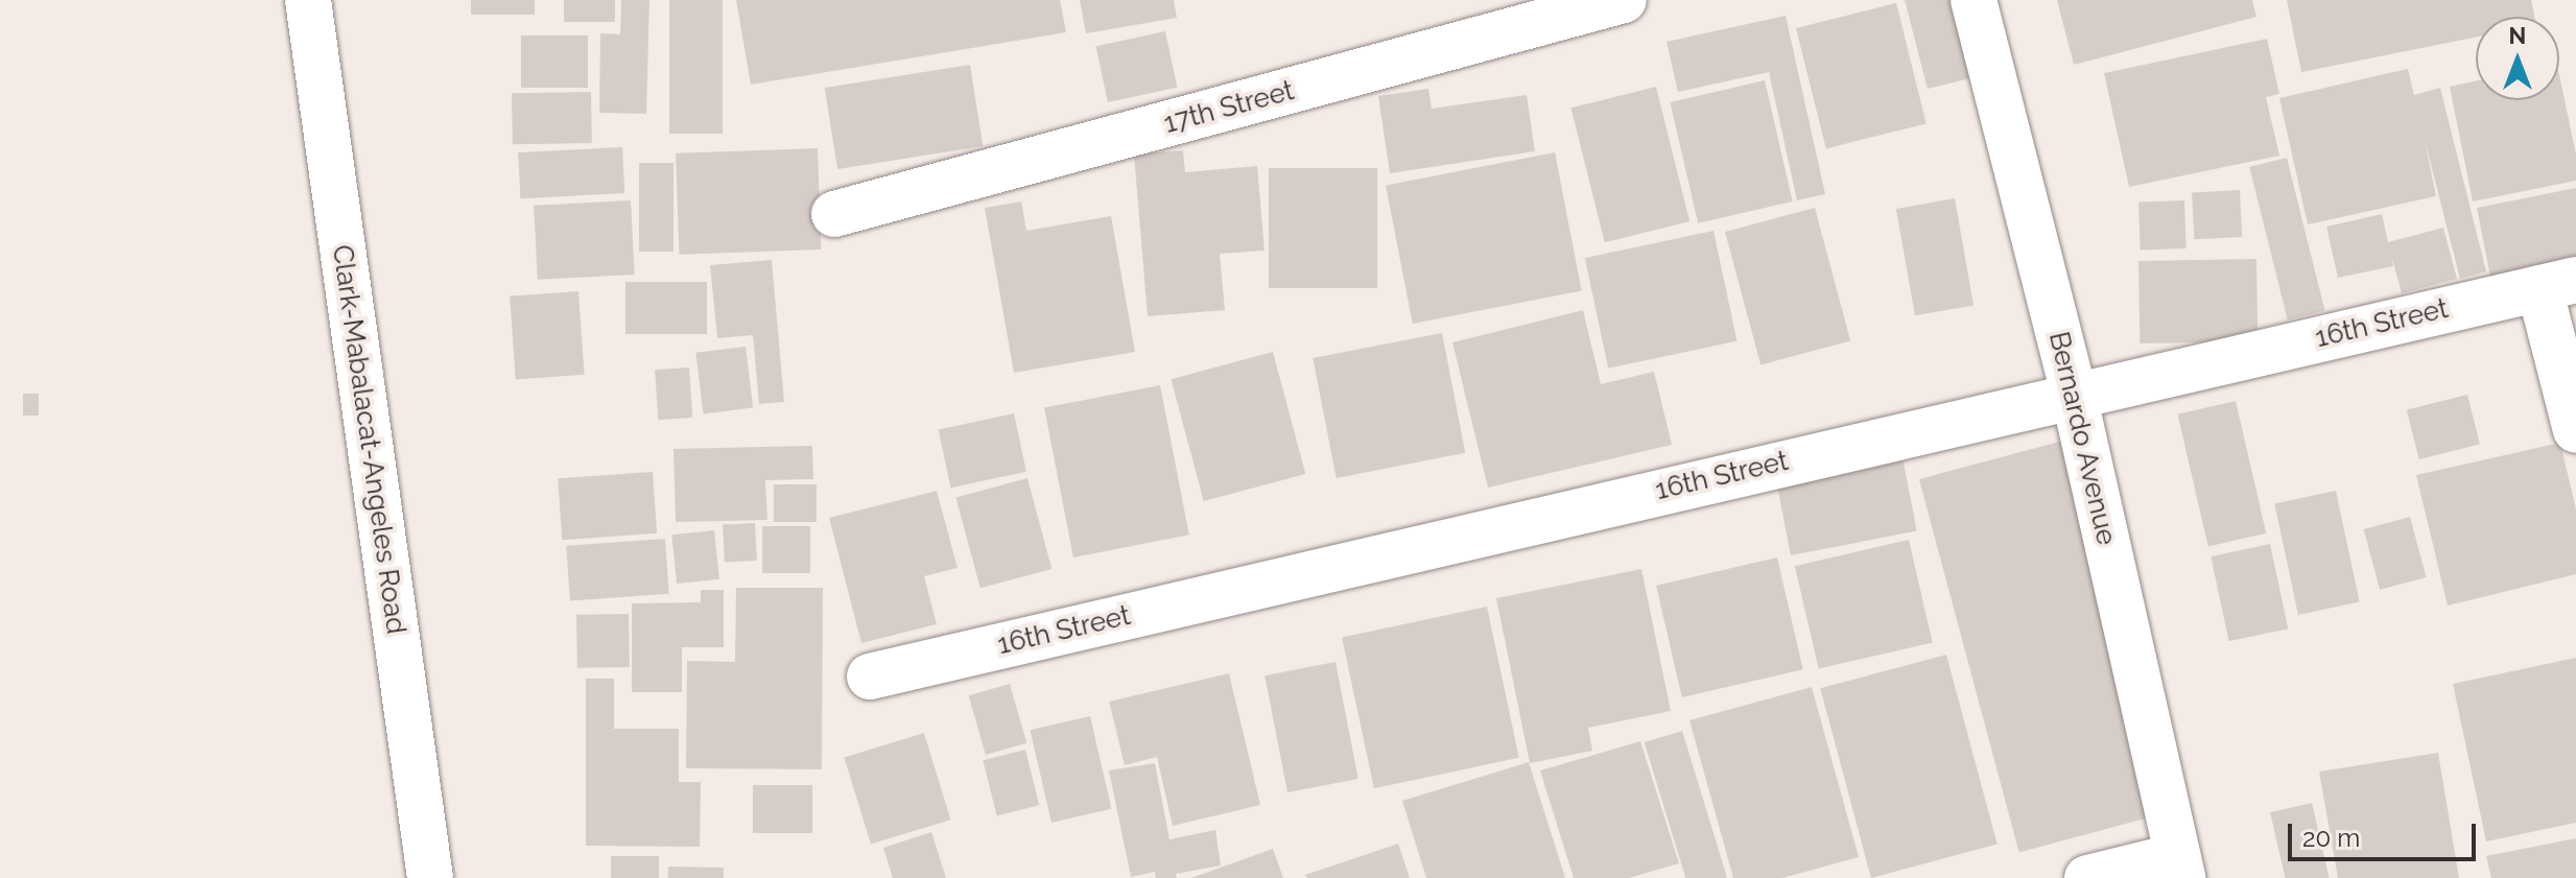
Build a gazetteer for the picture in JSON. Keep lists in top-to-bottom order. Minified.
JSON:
{"streets":{"street":["17th Street","16th Street","Bernardo Avenue","Clark-Mabalacat-Angeles Road"]},"crossings":[["16th Street","Bernardo Avenue"]],"scale_bar":"20 m","north":"top"}
